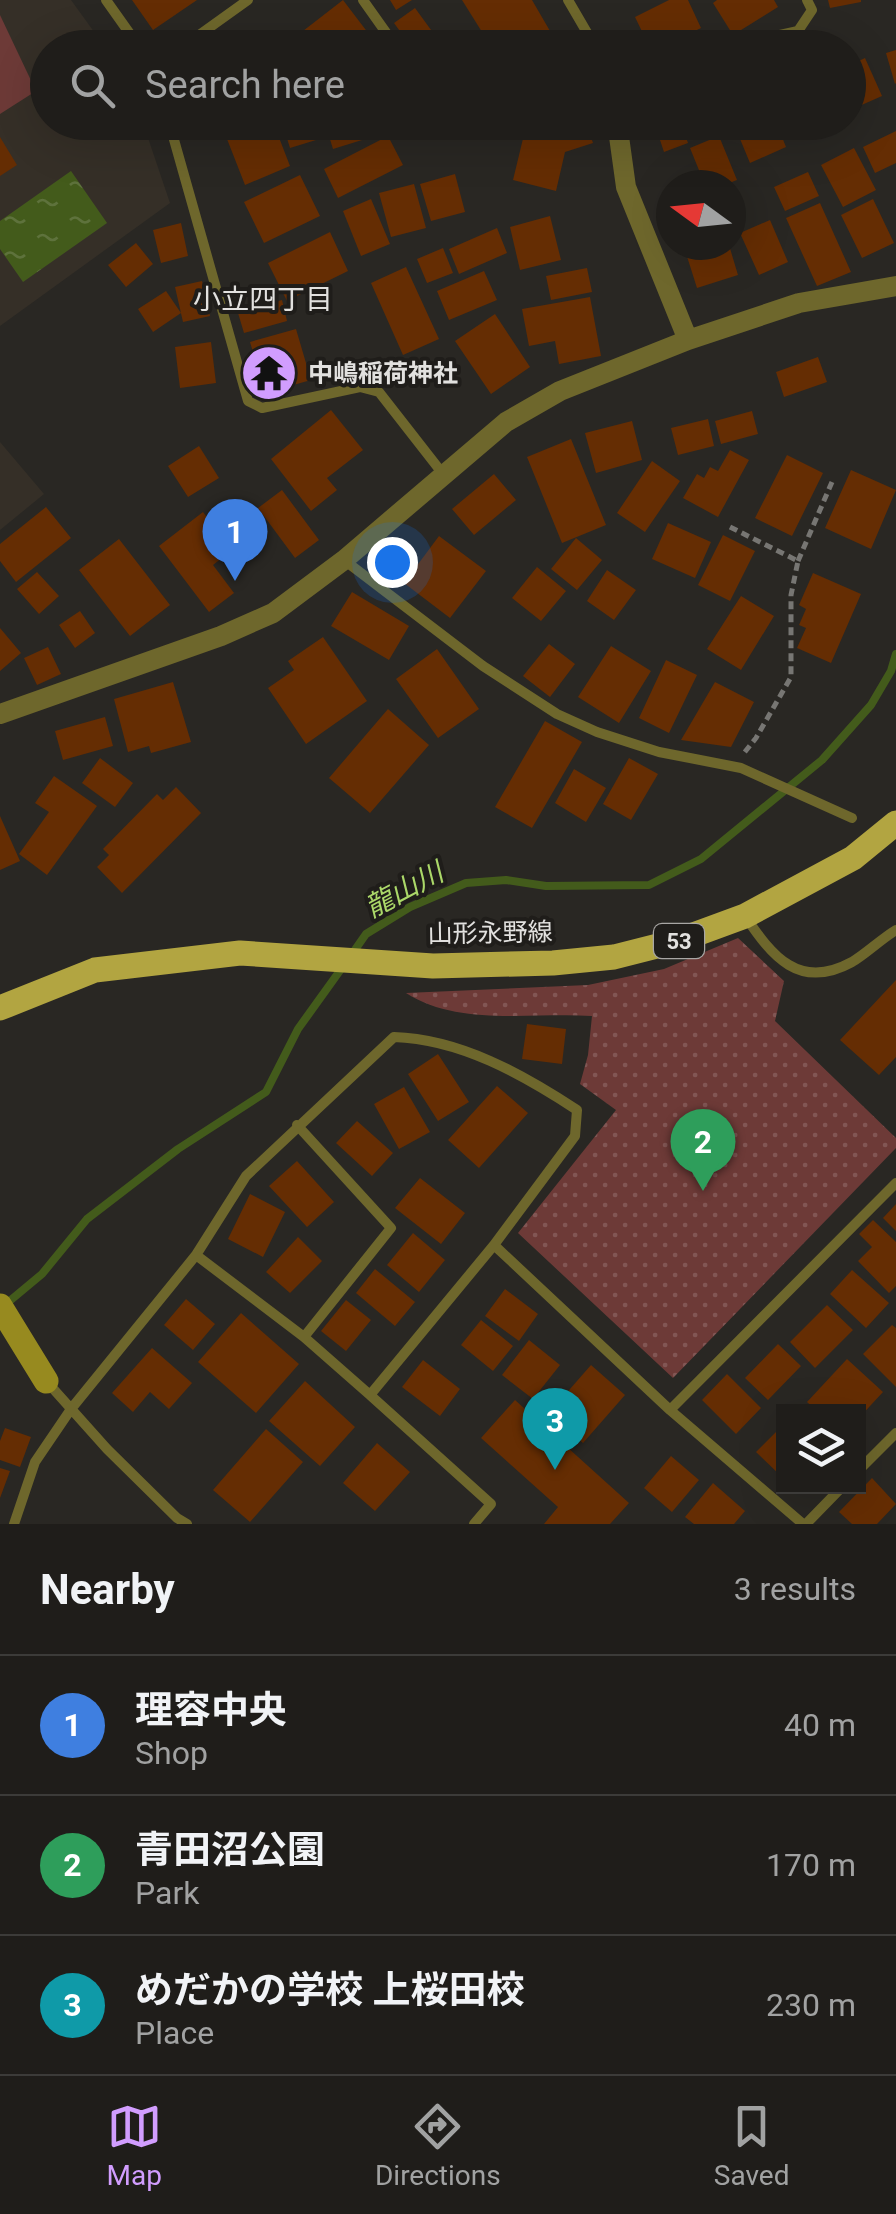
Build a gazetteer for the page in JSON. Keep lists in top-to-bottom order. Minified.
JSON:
{"streets":{"main road":["山形永野線","53"]},"districts":["小立四丁目"],"water":["龍山川"],"places":{"temple":["中嶋稲荷神社"]},"north":"left","page":{"search":"Search here","pins":["1","2","3"],"heading":["Nearby","3 results"],"list":[{"mark":"1","name":"理容中央","note":"Shop","value":"40 m"},{"mark":"2","name":"青田沼公園","note":"Park","value":"170 m"},{"mark":"3","name":"めだかの学校 上桜田校","note":"Place","value":"230 m"}],"nav":["Map","Directions","Saved"]}}
